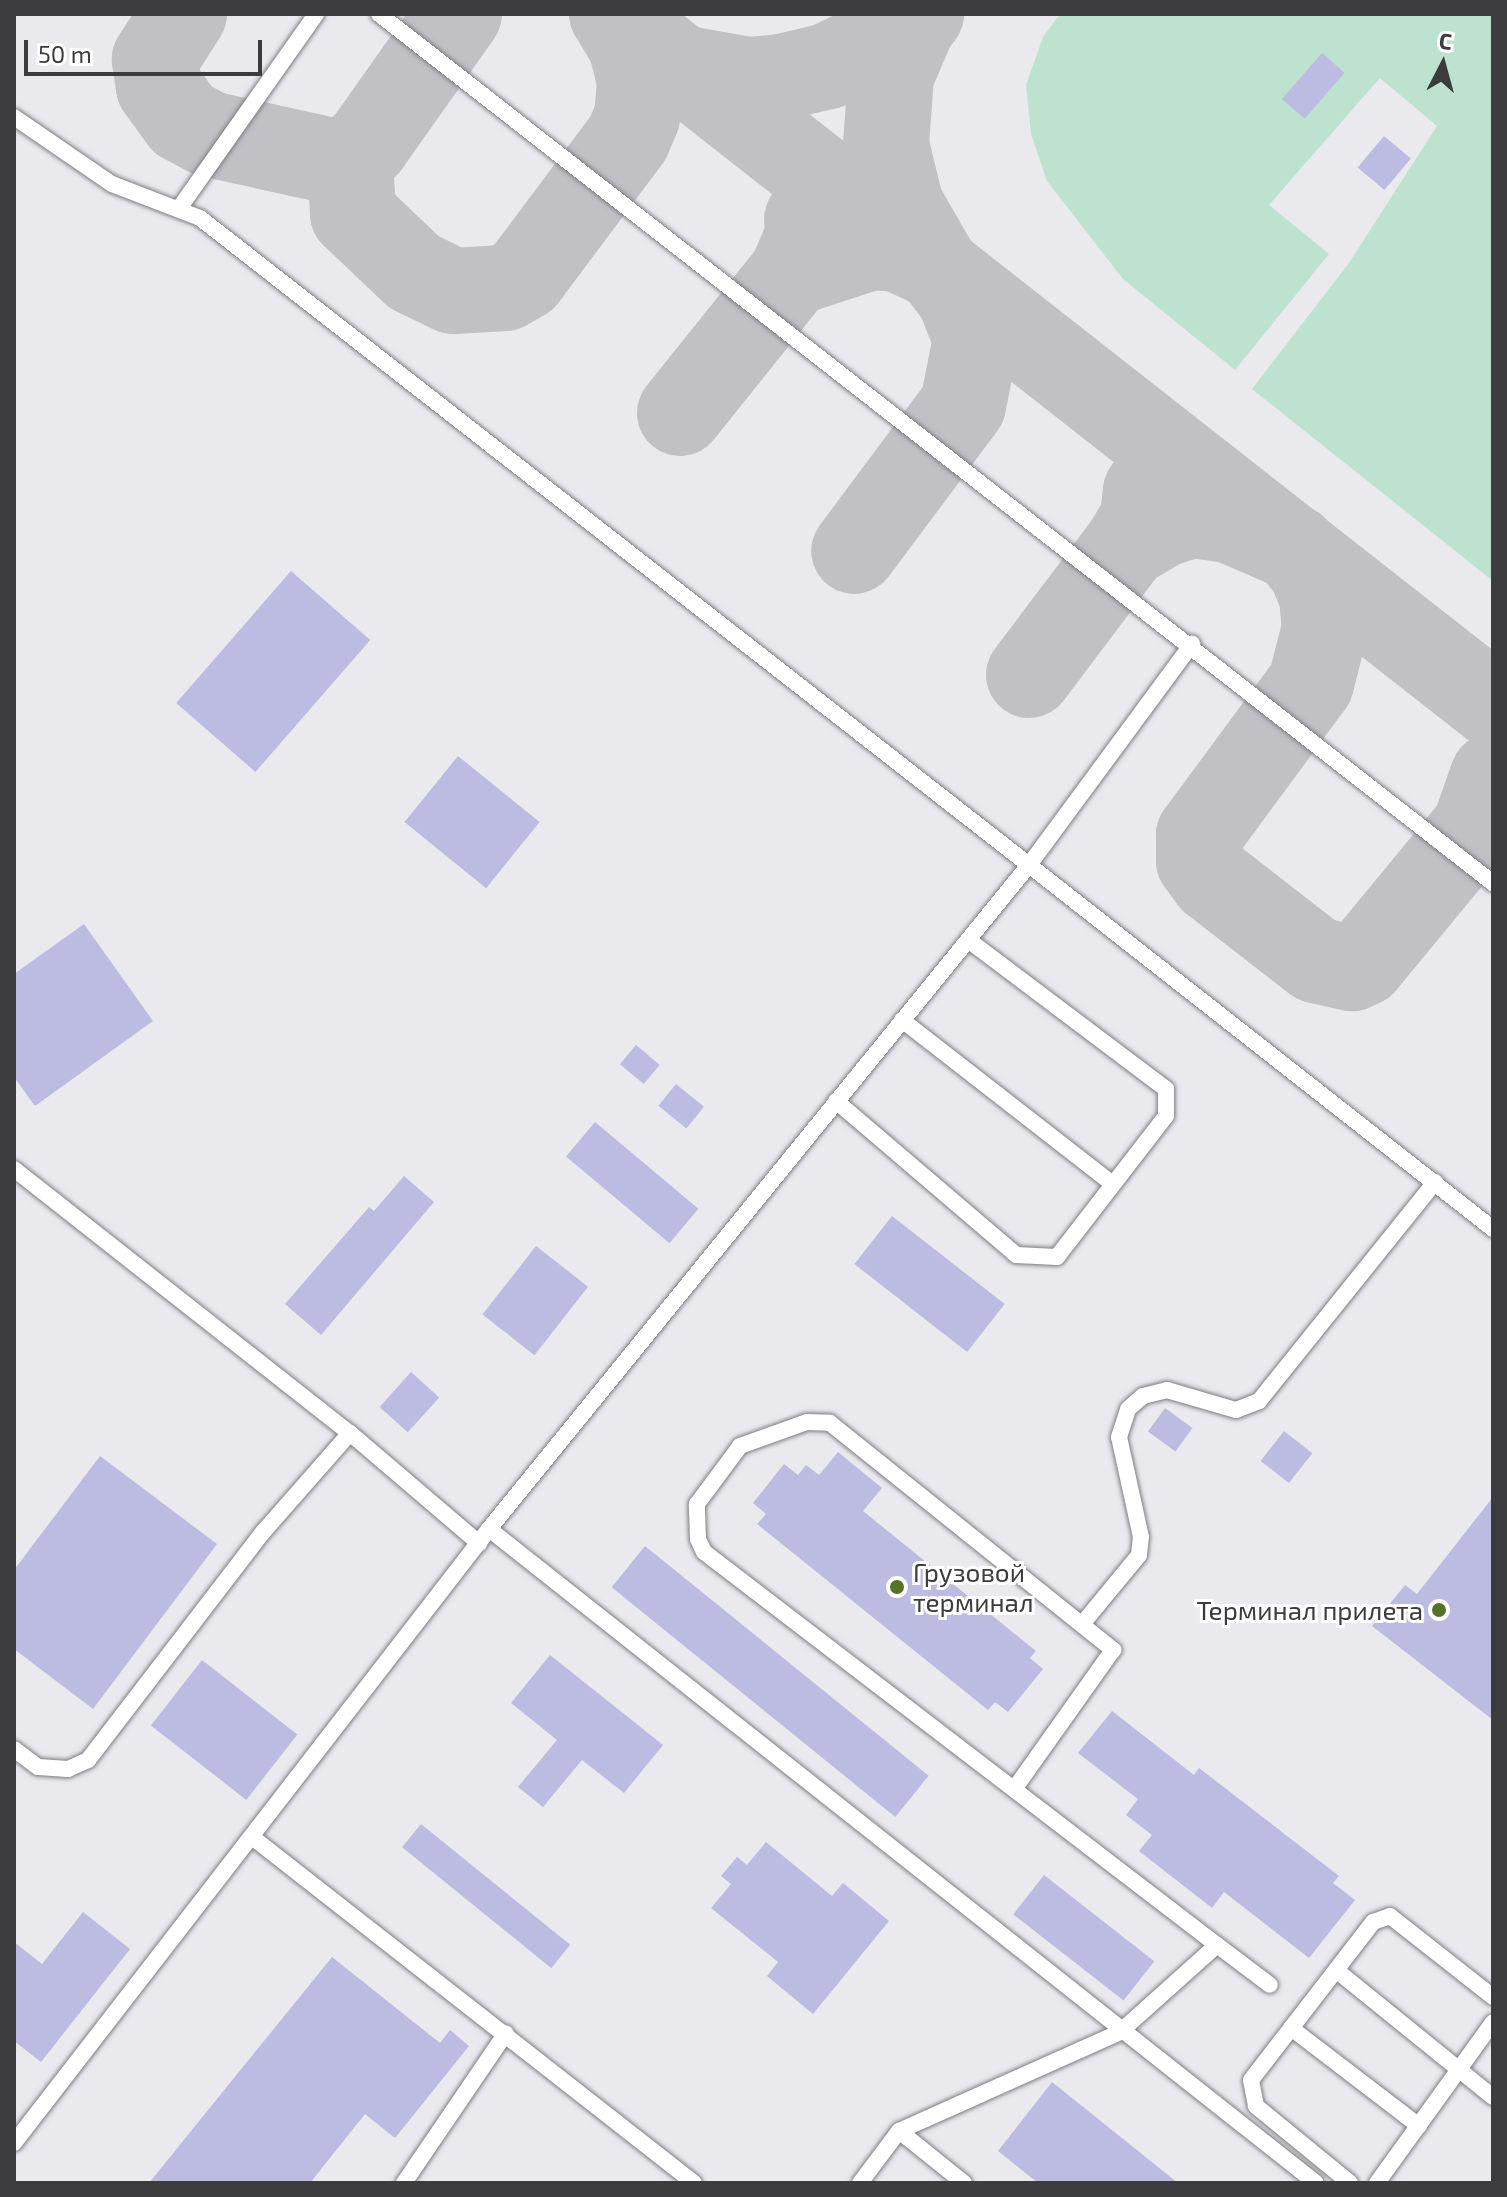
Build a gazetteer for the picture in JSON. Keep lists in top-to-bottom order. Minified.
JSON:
{"places":["Грузовой терминал","Терминал прилета"],"scale_bar":"50 m","north":"top"}
